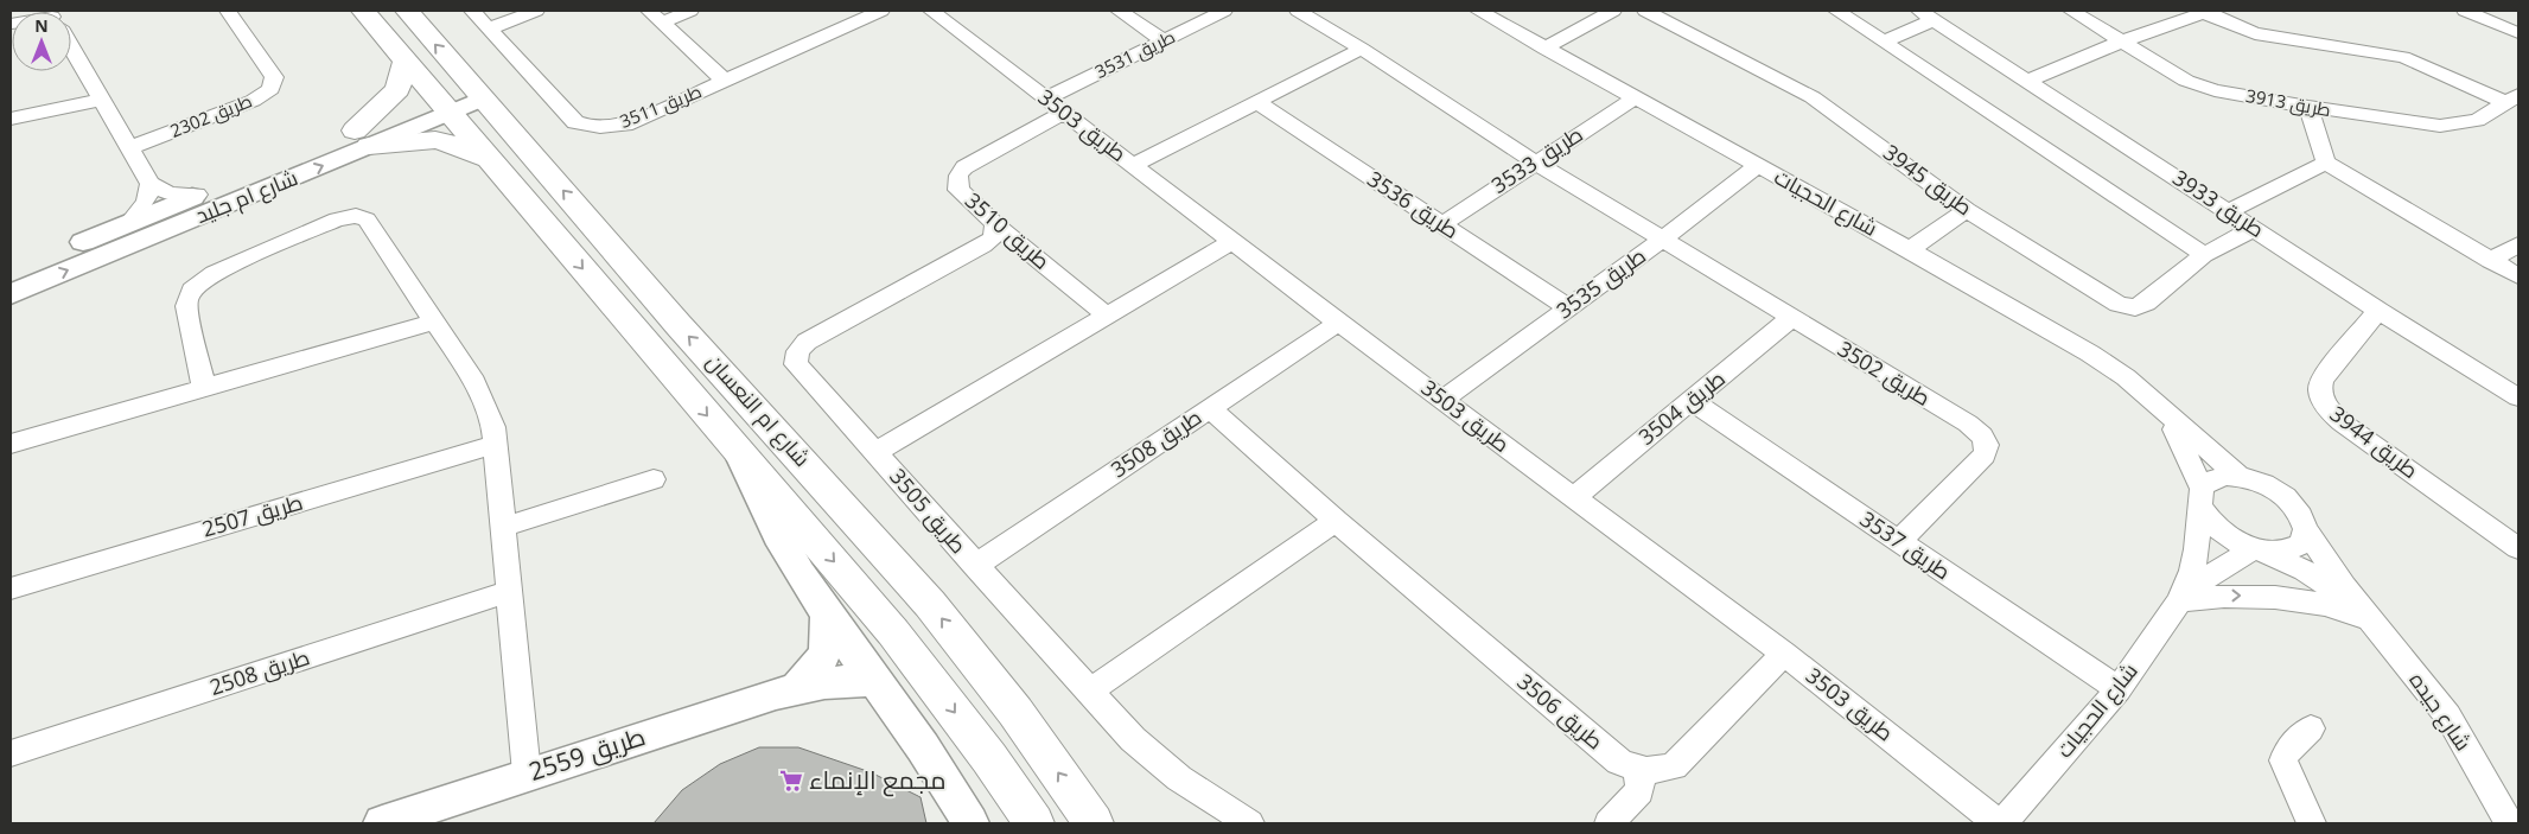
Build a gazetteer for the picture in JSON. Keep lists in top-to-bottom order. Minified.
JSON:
{"streets":{"main road":["شارع ام النعسان"],"street":["طريق 3531","طريق 3913","طريق 3511","طريق 2302","طريق 3503","طريق 3533","طريق 3945","شارع ام جليد","شارع الحجيات","طريق 3933","طريق 3536","طريق 3510","طريق 3535","طريق 3502","طريق 3504","طريق 3944","طريق 3508","طريق 3505","طريق 2507","طريق 3537","طريق 2508","طريق 3506","شارع جيده","طريق 2559"]},"crossings":[["طريق 3531","طريق 3503"],["طريق 3531","طريق 3510"],["طريق 3503","شارع الحجيات"],["طريق 3503","طريق 3510"],["طريق 3503","طريق 3535"],["طريق 3503","طريق 3504"],["طريق 3503","طريق 3508"],["طريق 3533","شارع الحجيات"],["طريق 3533","طريق 3536"],["طريق 3945","طريق 3933"],["شارع ام جليد","شارع ام النعسان"],["شارع الحجيات","طريق 3535"],["شارع الحجيات","طريق 3537"],["شارع الحجيات","شارع جيده"],["طريق 3933","طريق 3944"],["طريق 3536","طريق 3535"],["طريق 3510","طريق 3505"],["طريق 3535","طريق 3502"],["طريق 3502","طريق 3504"],["طريق 3502","طريق 3537"],["طريق 3504","طريق 3537"],["طريق 3508","طريق 3505"],["طريق 3508","طريق 3506"]],"places":{"supermarket":["مجمع الإنماء"]},"north":"top"}
